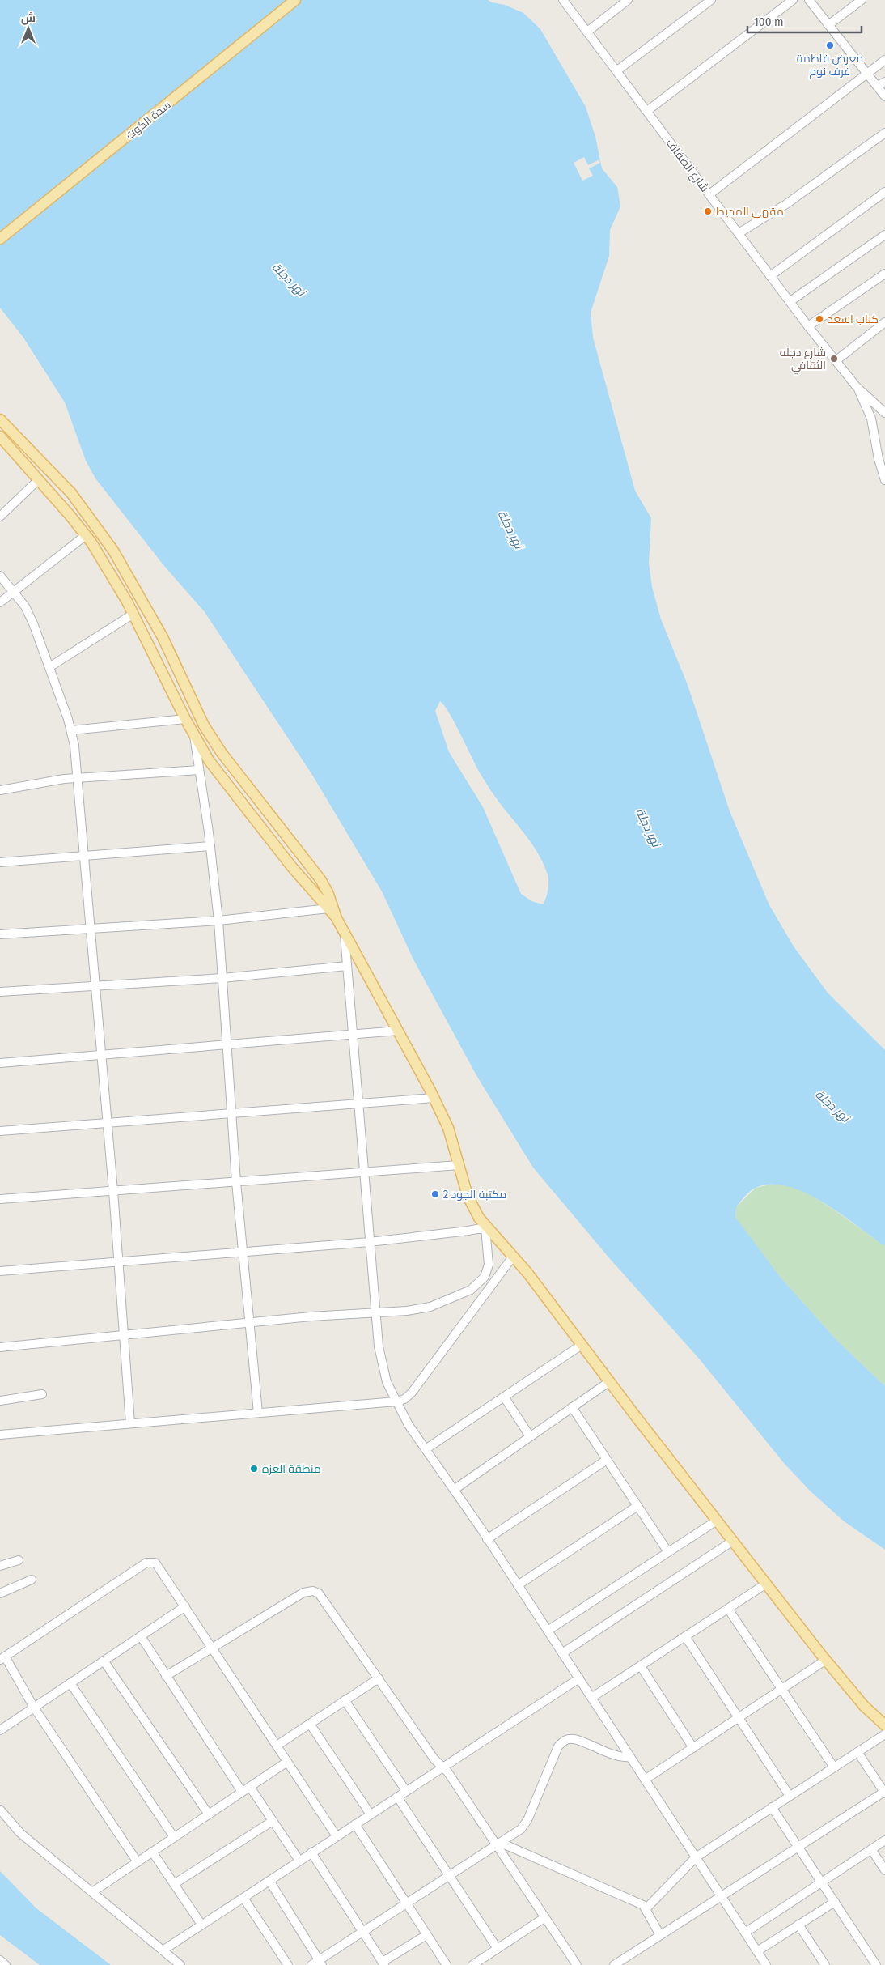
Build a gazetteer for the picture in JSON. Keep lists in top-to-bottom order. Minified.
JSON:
{"streets":{"main road":["سدة الكوت"],"street":["شارع الضفاف"]},"water":["نهر دجلة"],"places":["معرض فاطمة غرف نوم","مقهى المحيط","كباب اسعد","شارع دجله الثقافي","مكتبة الجود 2","منطقة العزه"],"scale_bar":"100 m","north":"top"}
